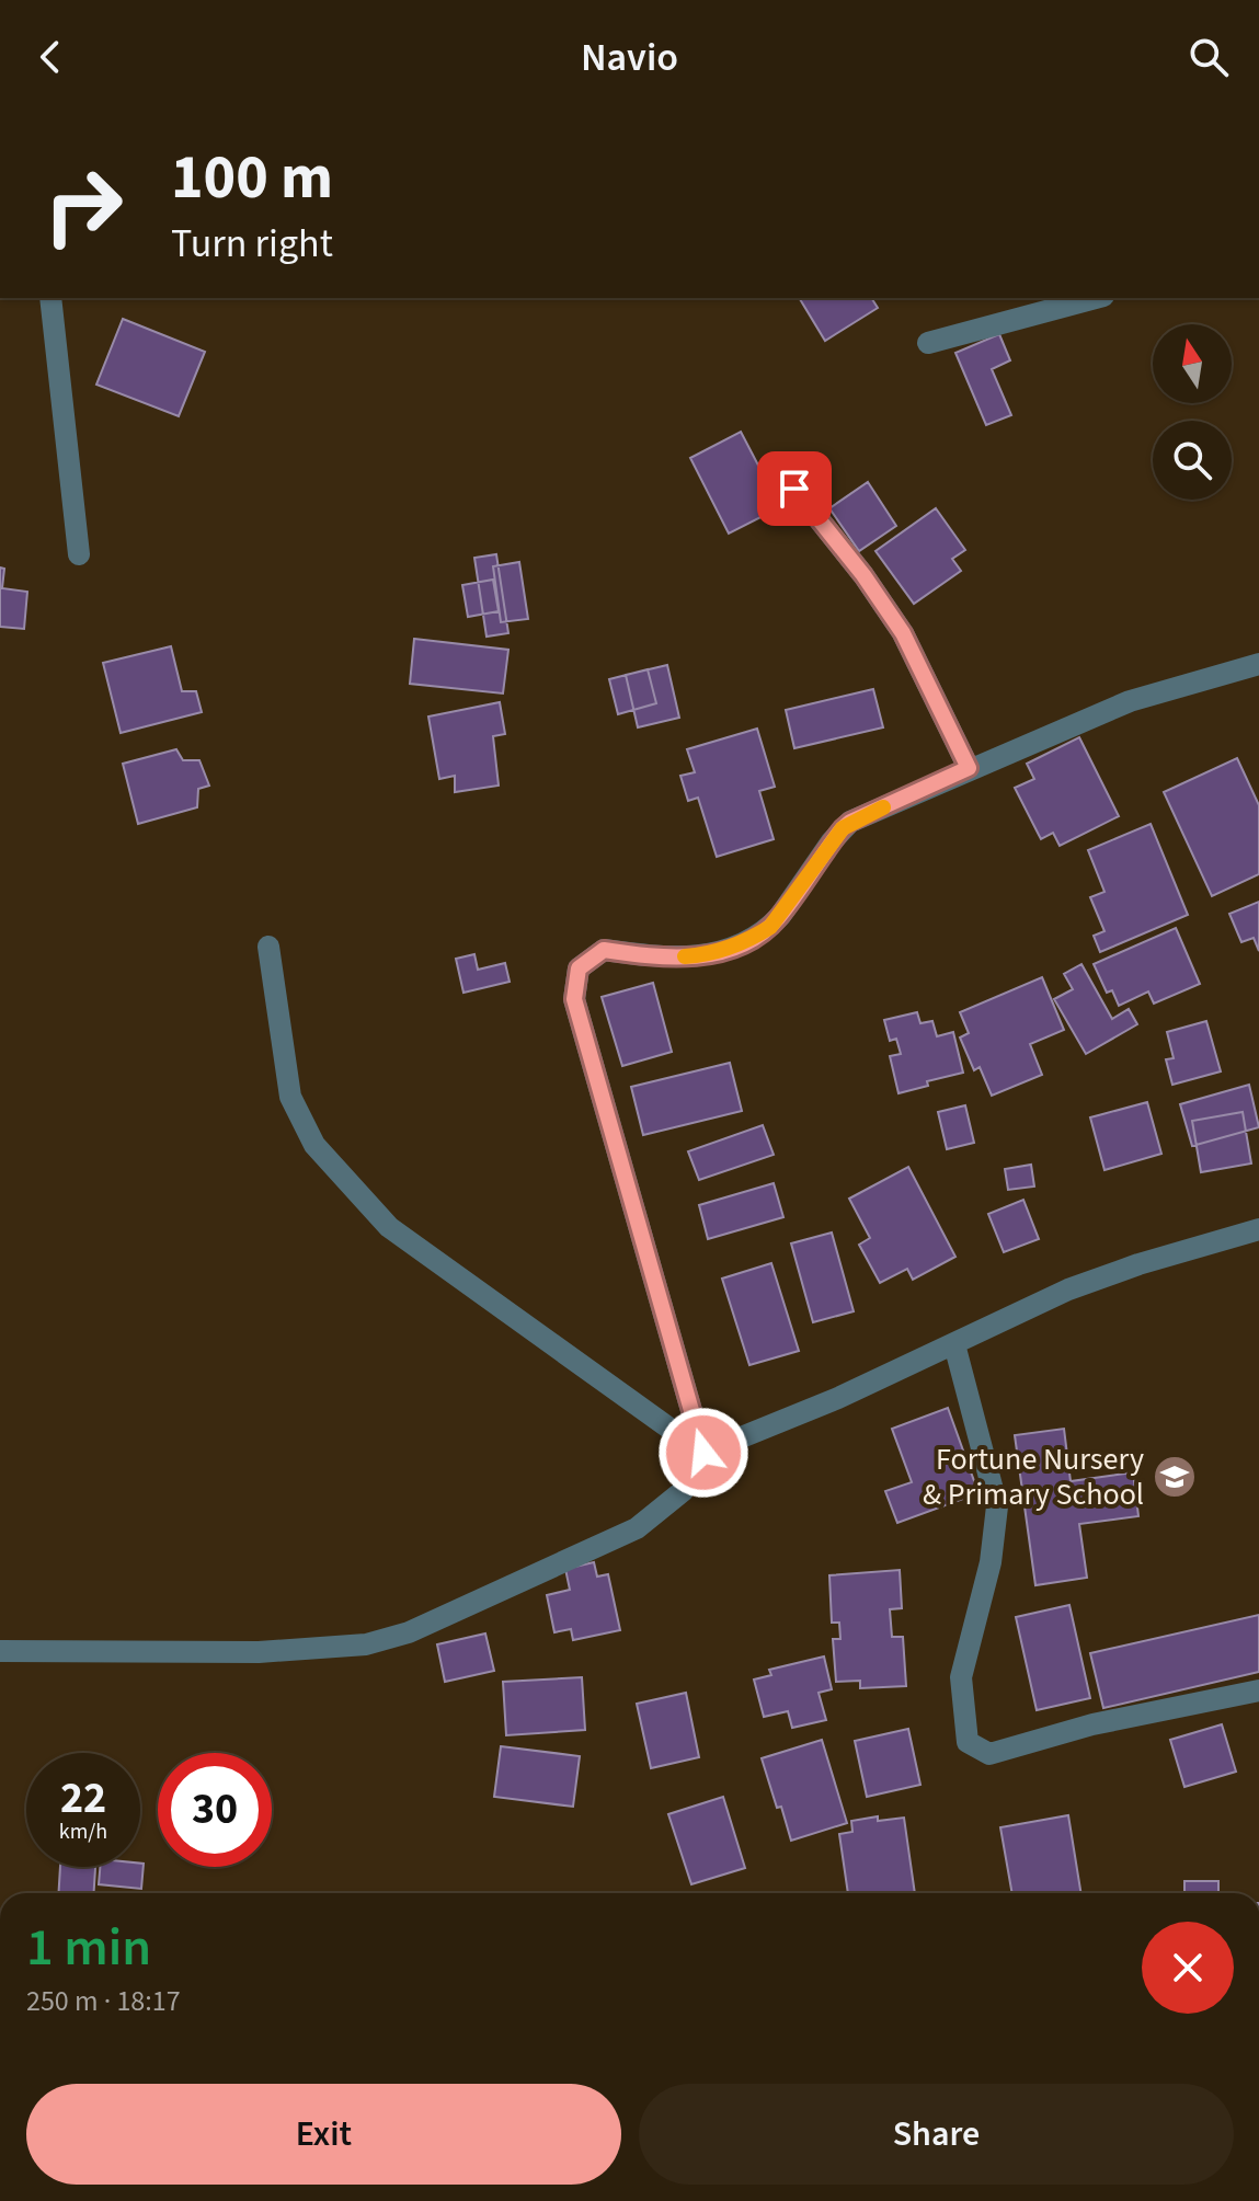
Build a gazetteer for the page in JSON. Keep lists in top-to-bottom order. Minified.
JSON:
{"places":{"school or university":["Fortune Nursery & Primary School"]},"north":"top","page":{"header":"Navio","turn":["100 m","Turn right"],"speed":"22 km/h","limit":"30","heading":["1 min","250 m · 18:17"],"buttons":["Exit","Share"]}}
